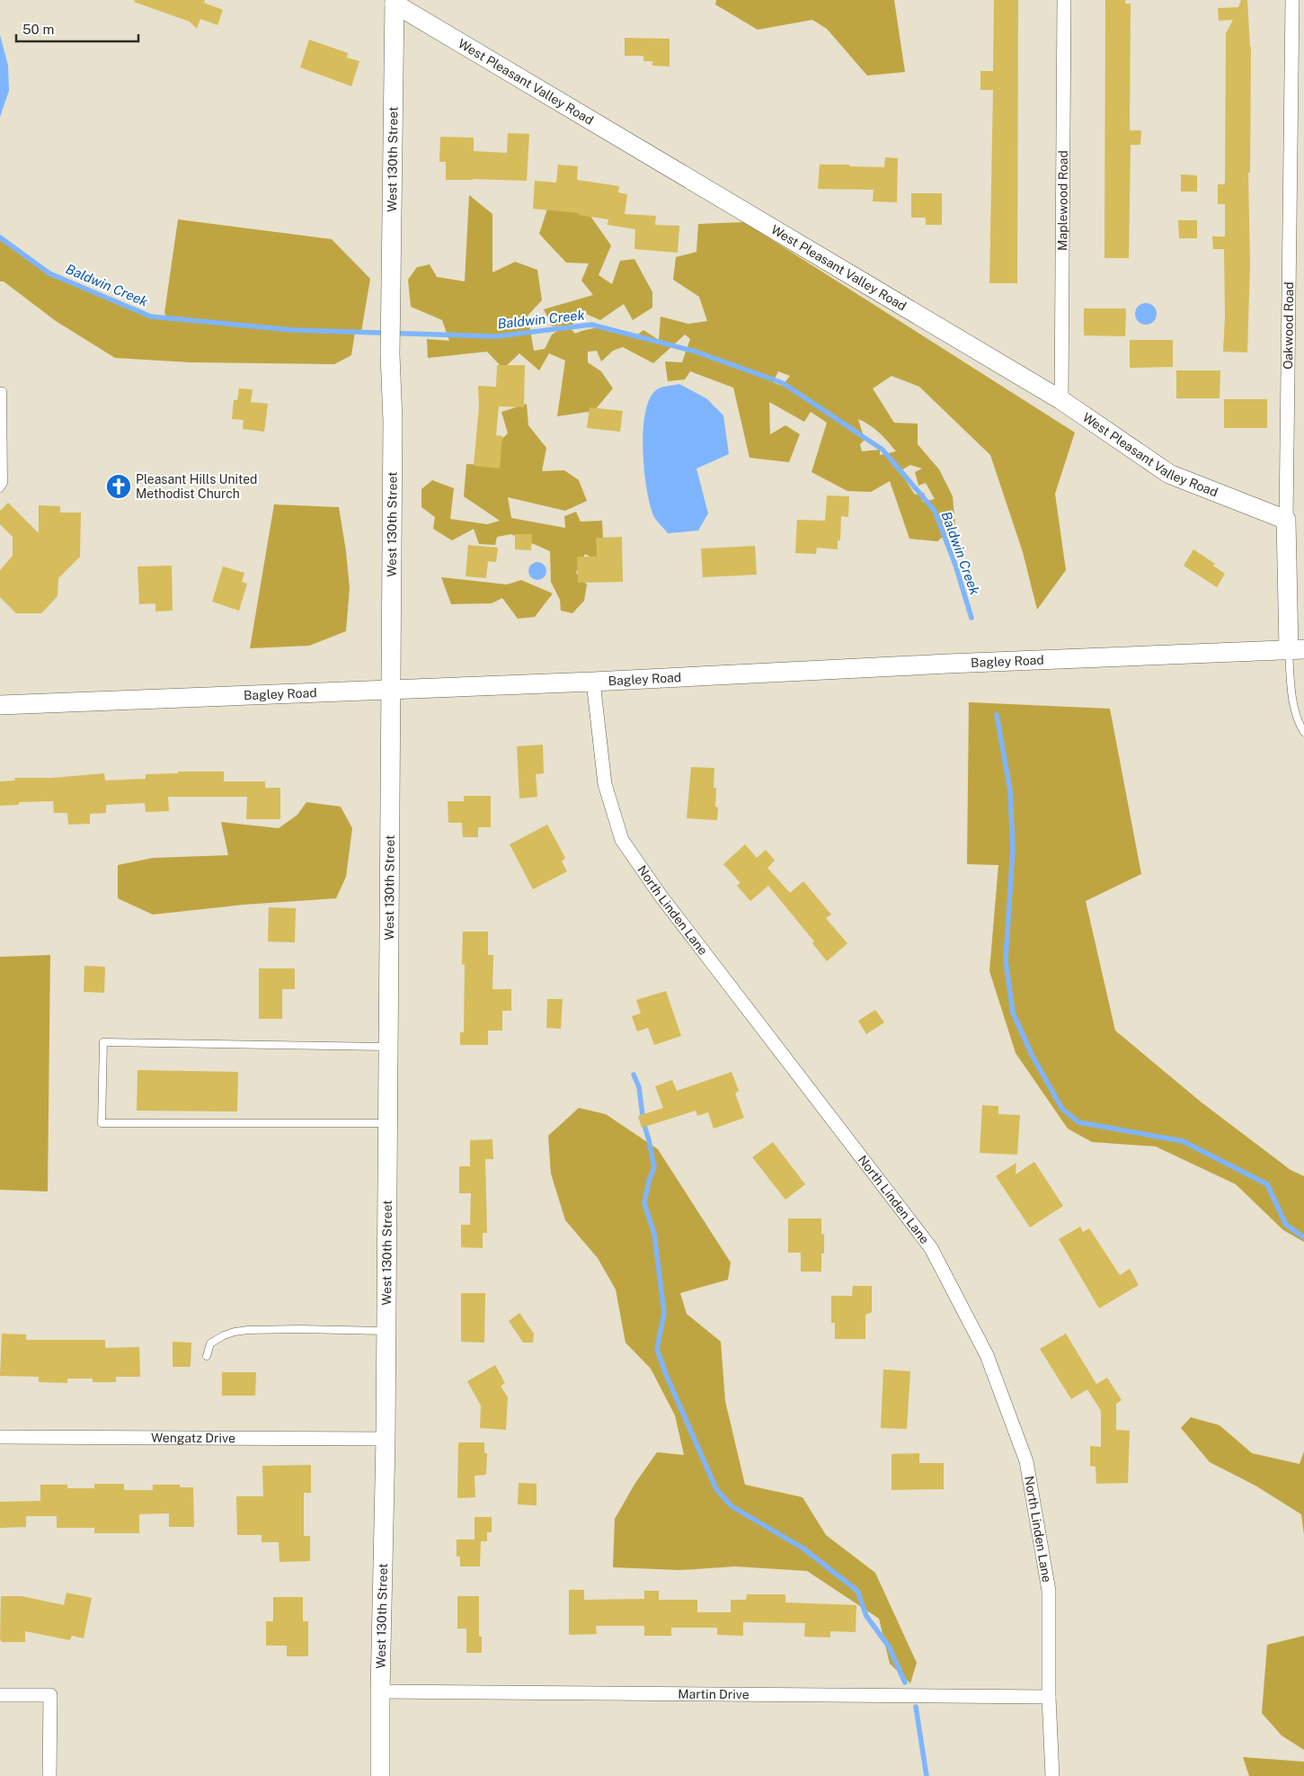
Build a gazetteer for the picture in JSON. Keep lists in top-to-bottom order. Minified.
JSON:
{"streets":{"main road":["West Pleasant Valley Road","West 130th Street","Oakwood Road","Bagley Road"],"street":["Maplewood Road","North Linden Lane","Wengatz Drive","Martin Drive"]},"crossings":[["West Pleasant Valley Road","West 130th Street"],["West Pleasant Valley Road","Maplewood Road"],["West Pleasant Valley Road","Oakwood Road"],["West 130th Street","Bagley Road"],["West 130th Street","Wengatz Drive"],["West 130th Street","Martin Drive"],["Oakwood Road","Bagley Road"],["Bagley Road","North Linden Lane"],["North Linden Lane","Martin Drive"]],"water":["Baldwin Creek"],"places":{"church":["Pleasant Hills United Methodist Church"]},"scale_bar":"50 m"}
